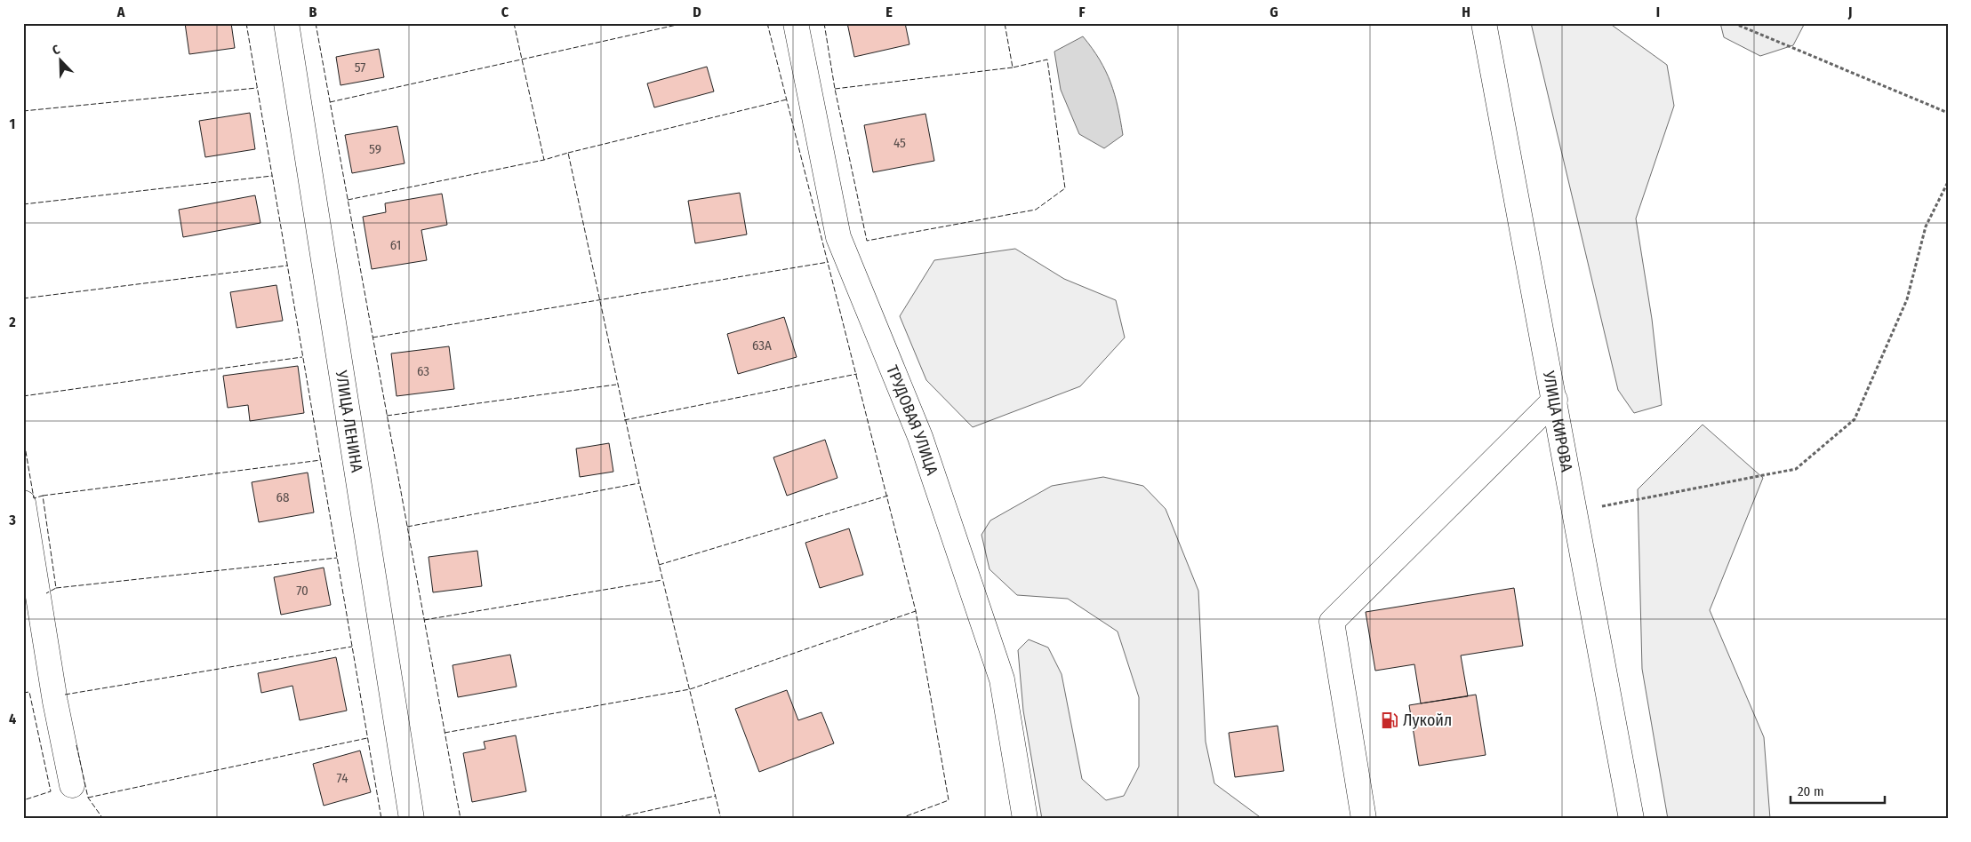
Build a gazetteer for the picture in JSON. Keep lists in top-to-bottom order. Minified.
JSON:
{"streets":{"street":["ТРУДОВАЯ УЛИЦА","УЛИЦА ЛЕНИНА","УЛИЦА КИРОВА"]},"places":{"fuel station":["Лукойл"]},"house_numbers":["57","45","59","61","63А","63","68","70","74"],"scale_bar":"20 m","north":"top left","grid":{"columns":["A","B","C","D","E","F","G","H","I","J"],"rows":["1","2","3","4"]}}
